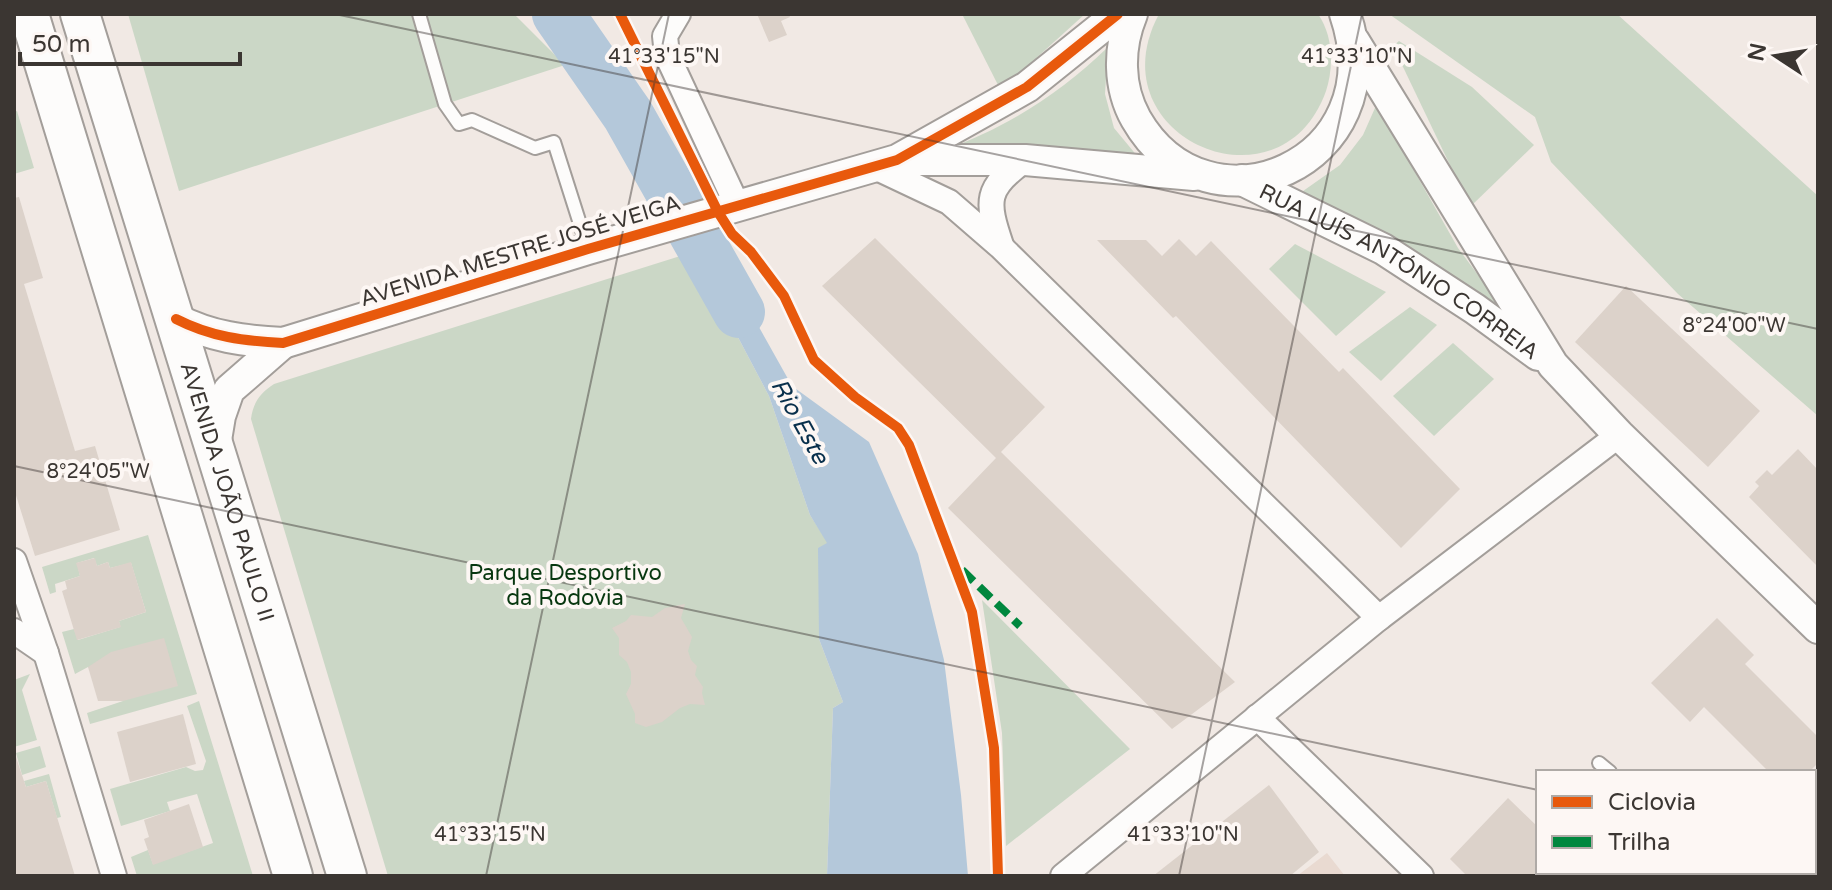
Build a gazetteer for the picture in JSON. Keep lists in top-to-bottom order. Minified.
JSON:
{"streets":{"main road":["AVENIDA JOÃO PAULO II"],"street":["AVENIDA MESTRE JOSÉ VEIGA","RUA LUÍS ANTÓNIO CORREIA"]},"crossings":[["AVENIDA MESTRE JOSÉ VEIGA","RUA LUÍS ANTÓNIO CORREIA"],["AVENIDA MESTRE JOSÉ VEIGA","AVENIDA JOÃO PAULO II"]],"water":["Rio Este"],"parks":["Parque Desportivo da Rodovia"],"legend":["Ciclovia","Trilha"],"scale_bar":"50 m","north":"left","coordinates":["41°33'15\"N","41°33'10\"N","8°24'00\"W","8°24'05\"W"]}
